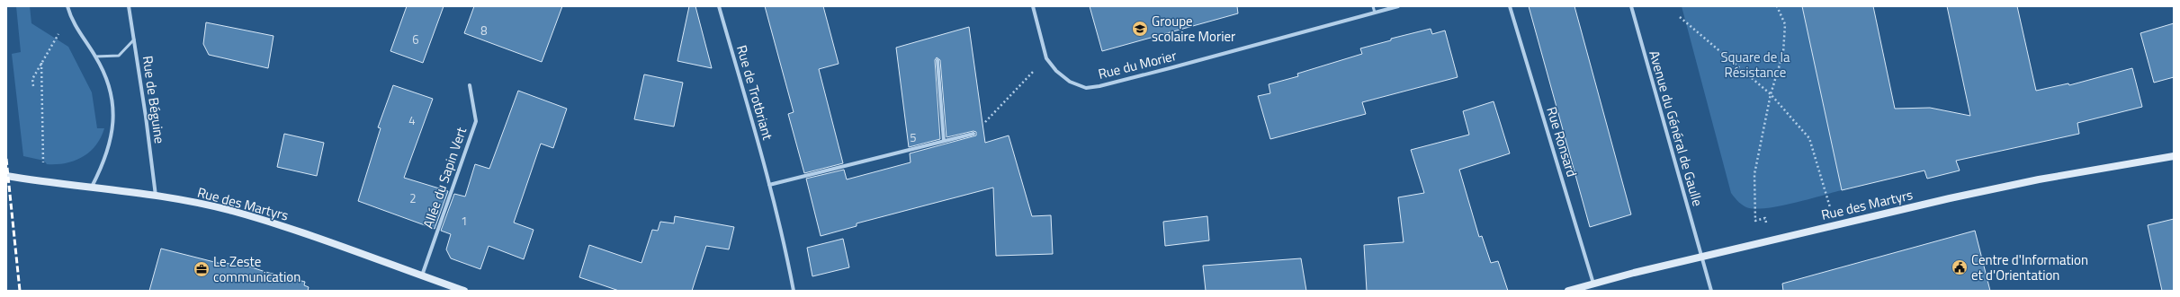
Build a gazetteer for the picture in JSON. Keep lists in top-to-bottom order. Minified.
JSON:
{"streets":{"main road":["Rue des Martyrs"],"street":["Rue du Morier","Rue de Trotbriant","Rue de Béguine","Avenue du Général de Gaulle","Rue Ronsard","Allée du Sapin Vert"]},"crossings":[["Rue de Béguine","Rue des Martyrs"],["Avenue du Général de Gaulle","Rue des Martyrs"],["Rue Ronsard","Rue des Martyrs"],["Allée du Sapin Vert","Rue des Martyrs"]],"parks":["Square de la Résistance"],"places":{"school or university":["Groupe scolaire Morier"],"public building":["Centre d'Information et d'Orientation"],"office":["Le Zeste communication"]},"house_numbers":["8","6","4","5","2","1"]}
